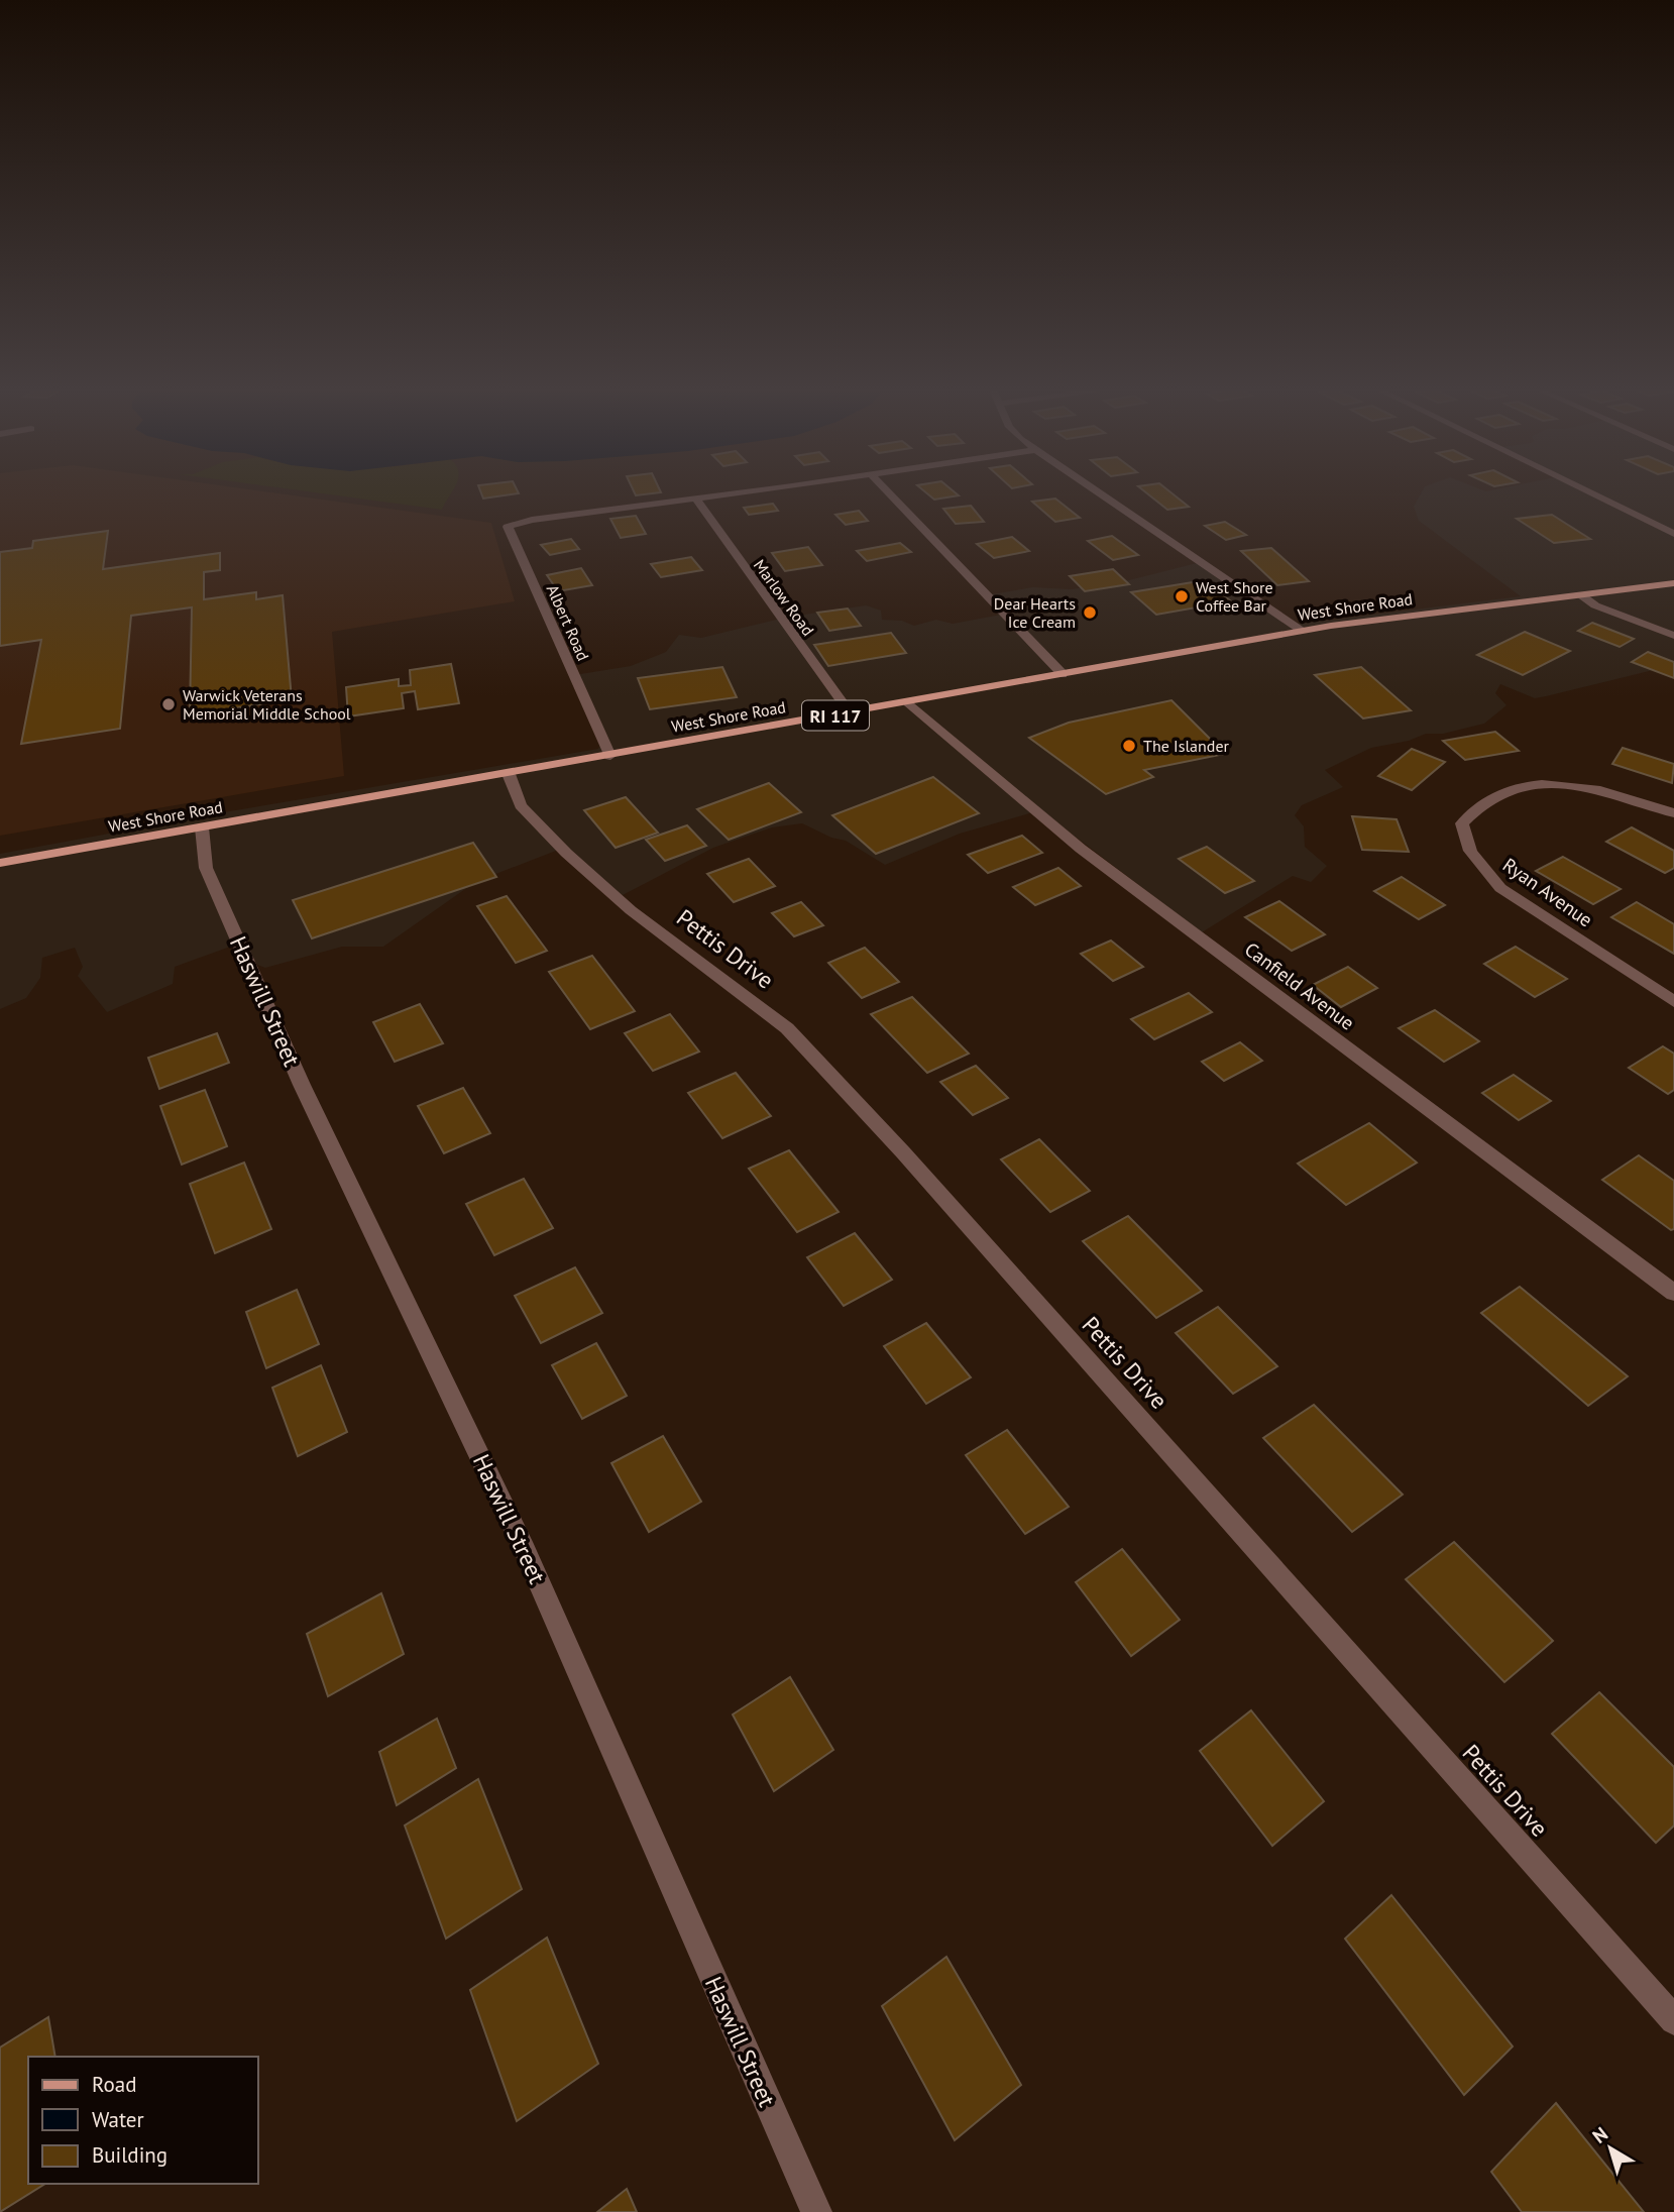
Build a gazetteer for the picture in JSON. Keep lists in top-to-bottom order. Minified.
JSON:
{"streets":{"main road":["West Shore Road","RI 117"],"street":["Marlow Road","Albert Road","Ryan Avenue","Pettis Drive","Canfield Avenue","Haswill Street"]},"crossings":[["Marlow Road","West Shore Road"],["Marlow Road","Albert Road"],["West Shore Road","Albert Road"],["West Shore Road","Pettis Drive"],["West Shore Road","Canfield Avenue"],["West Shore Road","Haswill Street"]],"places":["West Shore Coffee Bar","Dear Hearts Ice Cream","Warwick Veterans Memorial Middle School","The Islander"],"legend":["Road","Water","Building"],"north":"top left"}
